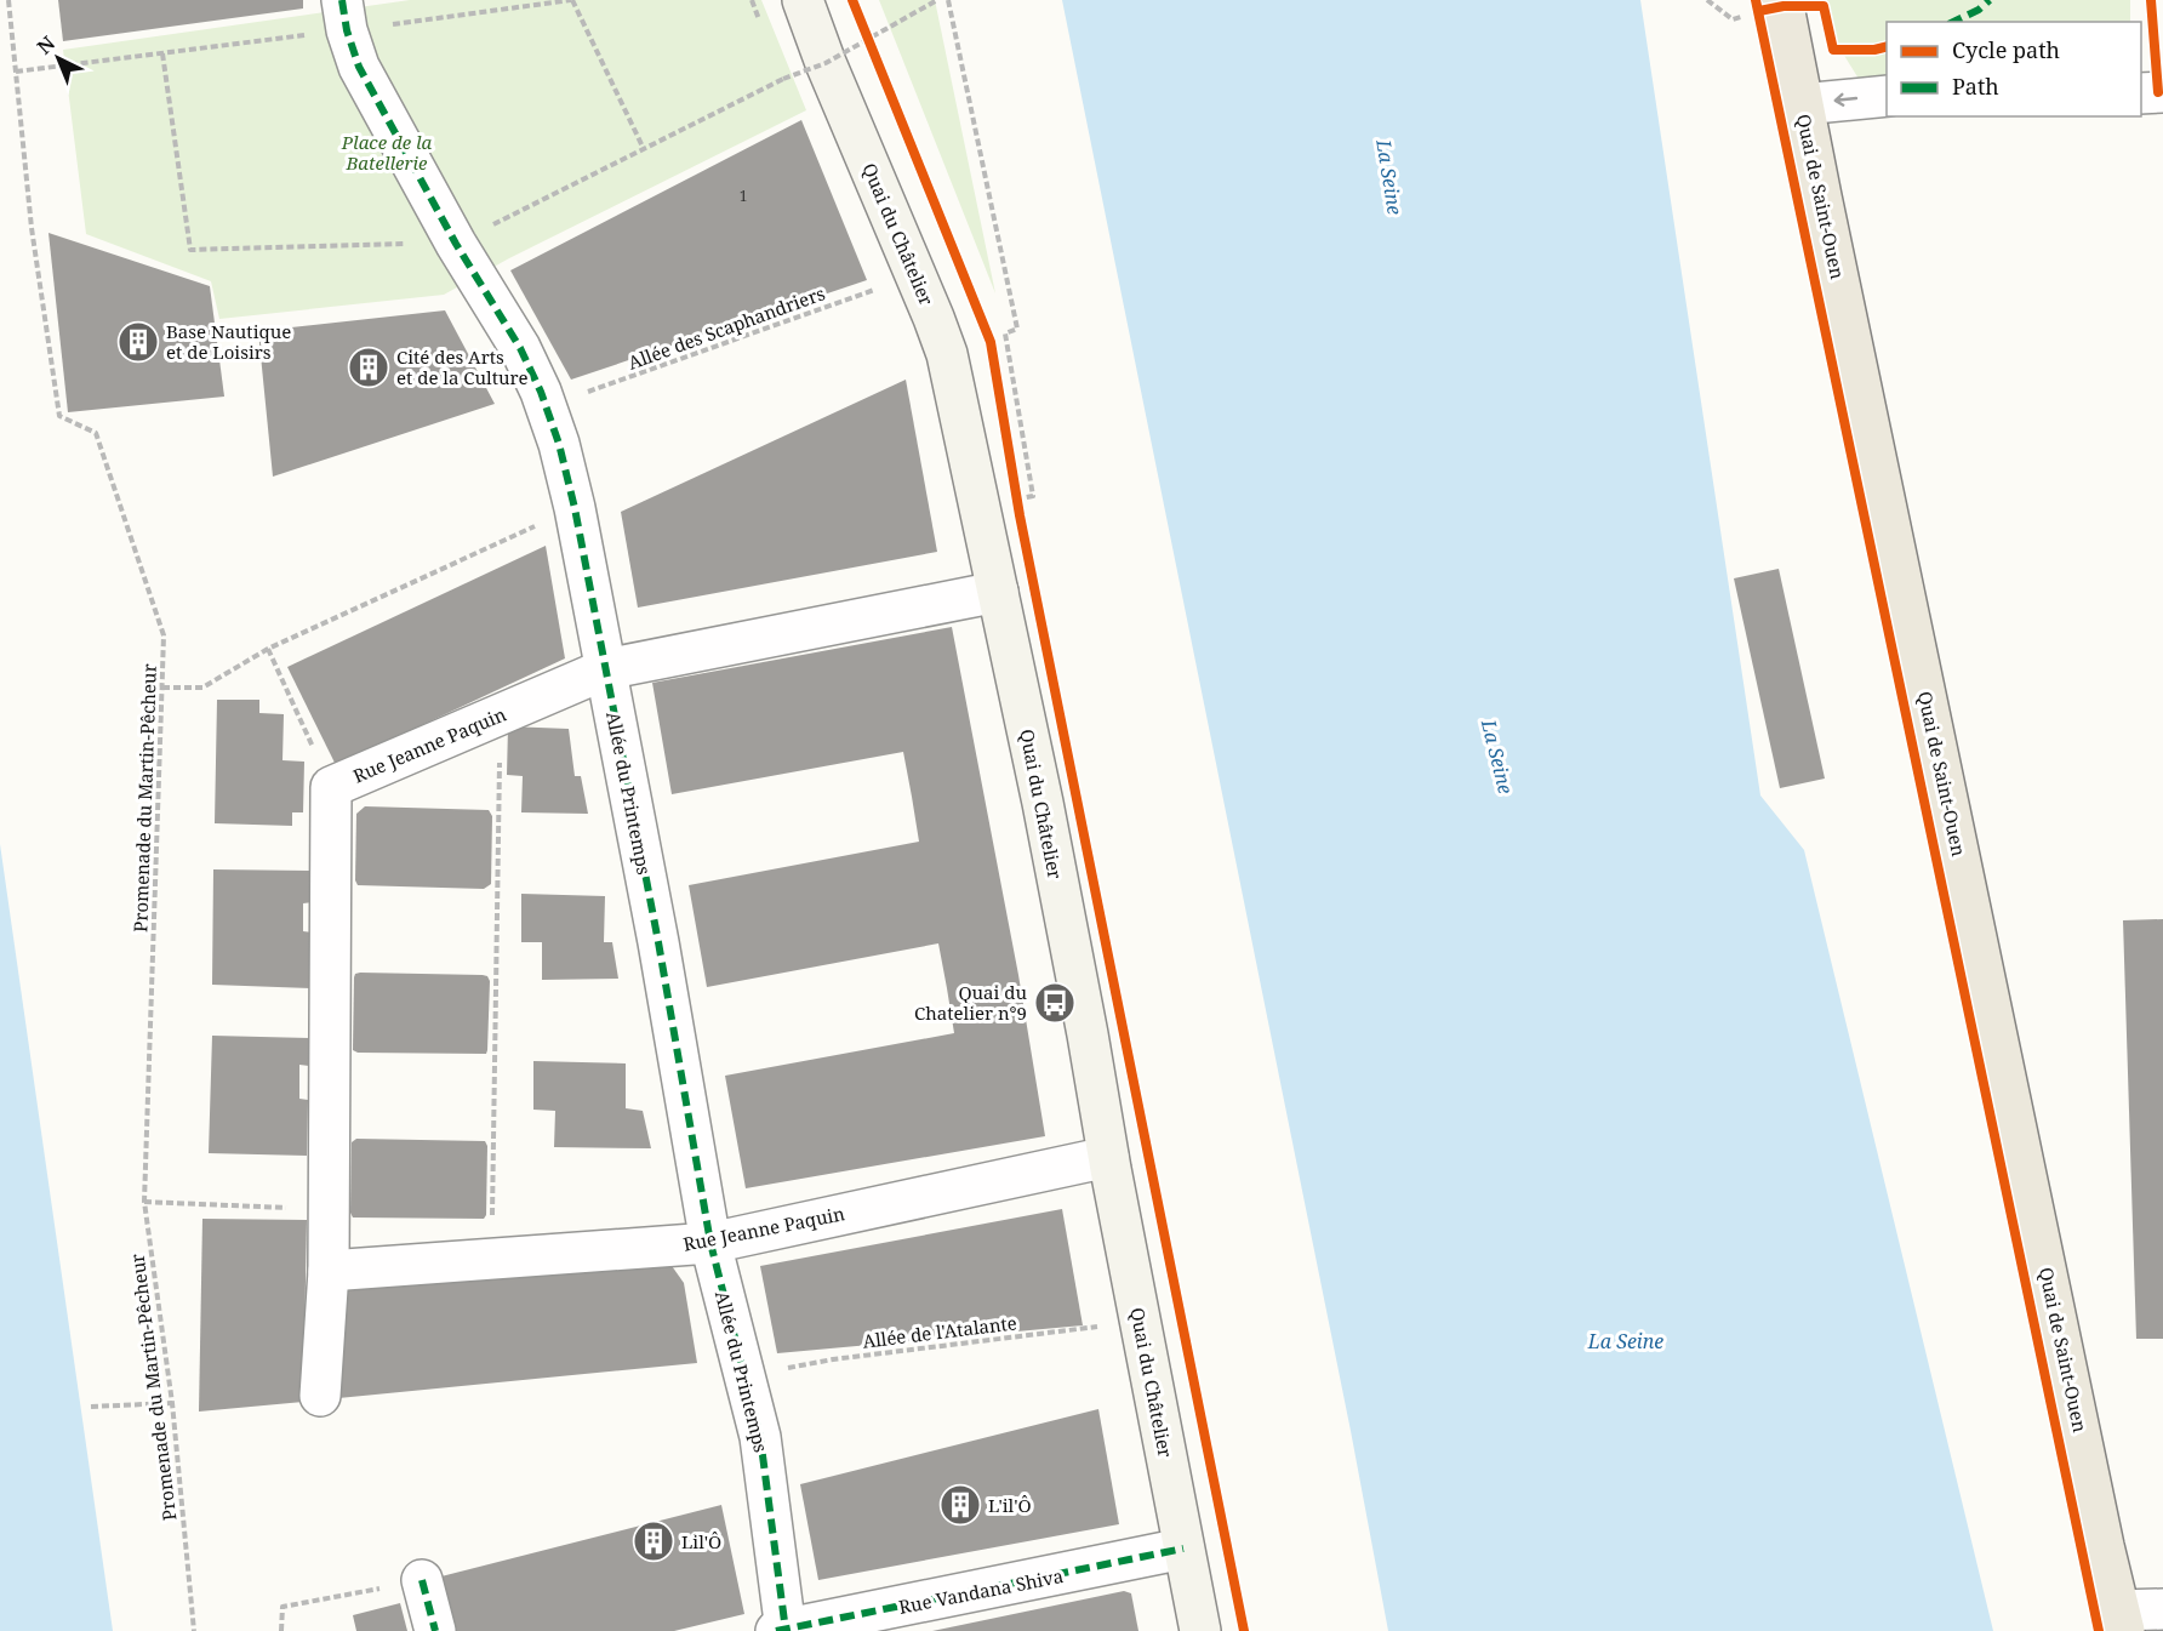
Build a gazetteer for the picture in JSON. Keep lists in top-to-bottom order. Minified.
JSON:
{"streets":{"main road":["Quai de Saint-Ouen"],"street":["Quai du Châtelier","Rue Jeanne Paquin","Allée du Printemps","Rue Vandana Shiva"],"path":["Allée des Scaphandriers","Promenade du Martin-Pêcheur","Allée de l'Atalante"]},"crossings":[["Quai du Châtelier","Allée des Scaphandriers"],["Quai du Châtelier","Rue Jeanne Paquin"],["Quai du Châtelier","Allée de l'Atalante"],["Quai du Châtelier","Rue Vandana Shiva"],["Allée des Scaphandriers","Allée du Printemps"],["Rue Jeanne Paquin","Allée du Printemps"],["Allée du Printemps","Allée de l'Atalante"],["Allée du Printemps","Rue Vandana Shiva"]],"water":["La Seine"],"parks":["Place de la Batellerie"],"places":{"building":["Base Nautique et de Loisirs","Cité des Arts et de la Culture","L'il'Ô","Lil'Ô"],"bus stop":["Quai du Chatelier n°9"]},"house_numbers":["1"],"legend":["Cycle path","Path"],"north":"top left"}
